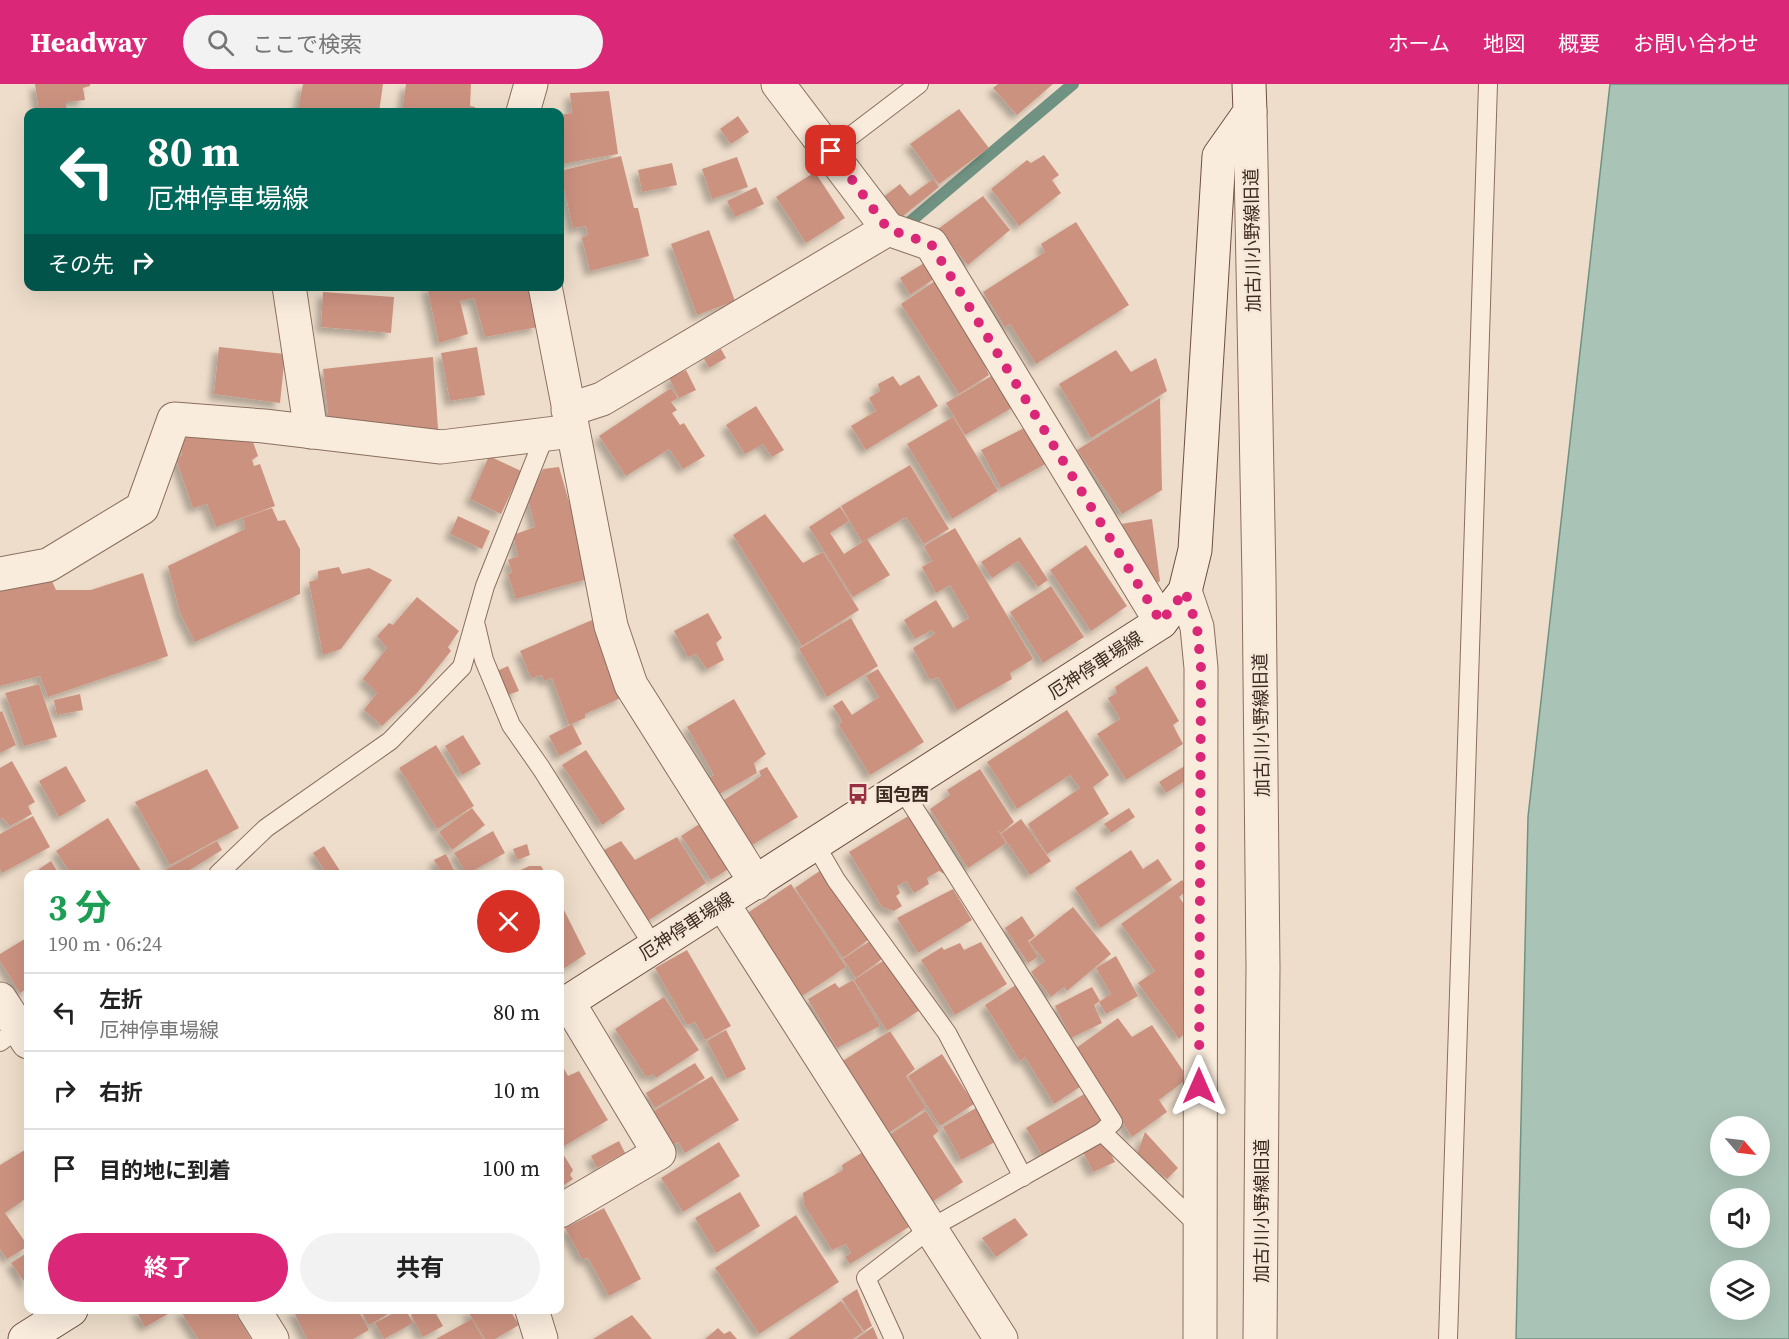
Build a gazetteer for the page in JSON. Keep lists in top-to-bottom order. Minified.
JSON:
{"streets":{"street":["加古川小野線旧道","厄神停車場線"]},"crossings":[["加古川小野線旧道","厄神停車場線"]],"places":{"bus stop":["国包西"]},"north":"bottom right","page":{"header":"Headway","search":"ここで検索","nav":["ホーム","地図","概要","お問い合わせ"],"turn":["80 m","厄神停車場線"],"then":"その先","heading":["3 分","190 m · 06:24"],"list":[{"name":"左折","note":"厄神停車場線","value":"80 m"},{"name":"右折","value":"10 m"},{"name":"目的地に到着","value":"100 m"}],"buttons":["終了","共有"]}}
